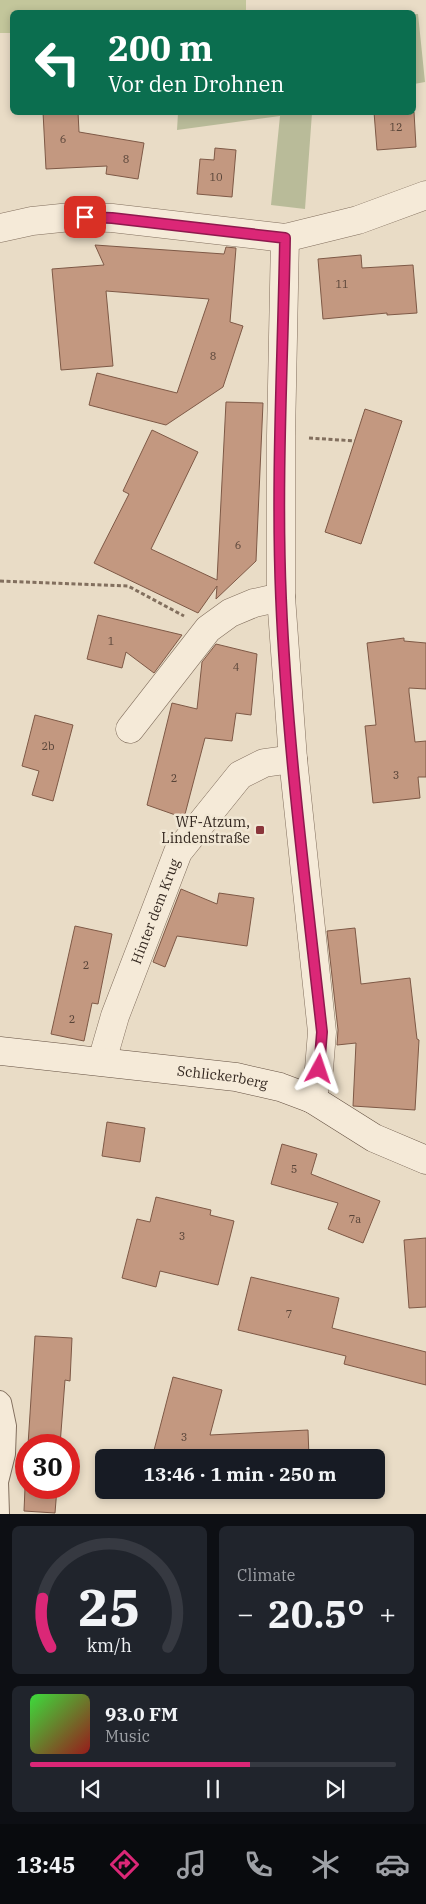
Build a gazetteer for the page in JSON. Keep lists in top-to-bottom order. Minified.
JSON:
{"streets":{"street":["Hinter dem Krug","Schlickerberg"]},"crossings":[["Hinter dem Krug","Schlickerberg"]],"places":{"transit":["WF-Atzum, Lindenstraße"]},"house_numbers":["12","6","8","10","11","8","6","1","4","2b","3","2","2","2","5","7a","3","7","3"],"page":{"turn":["200 m","Vor den Drohnen"],"limit":"30","trip":"13:46 · 1 min · 250 m","tile":"Climate","heat":["−","20.5°","+"],"song":["93.0 FM","Music"],"tabs":"13:45","gauge":["25","km/h"]}}
